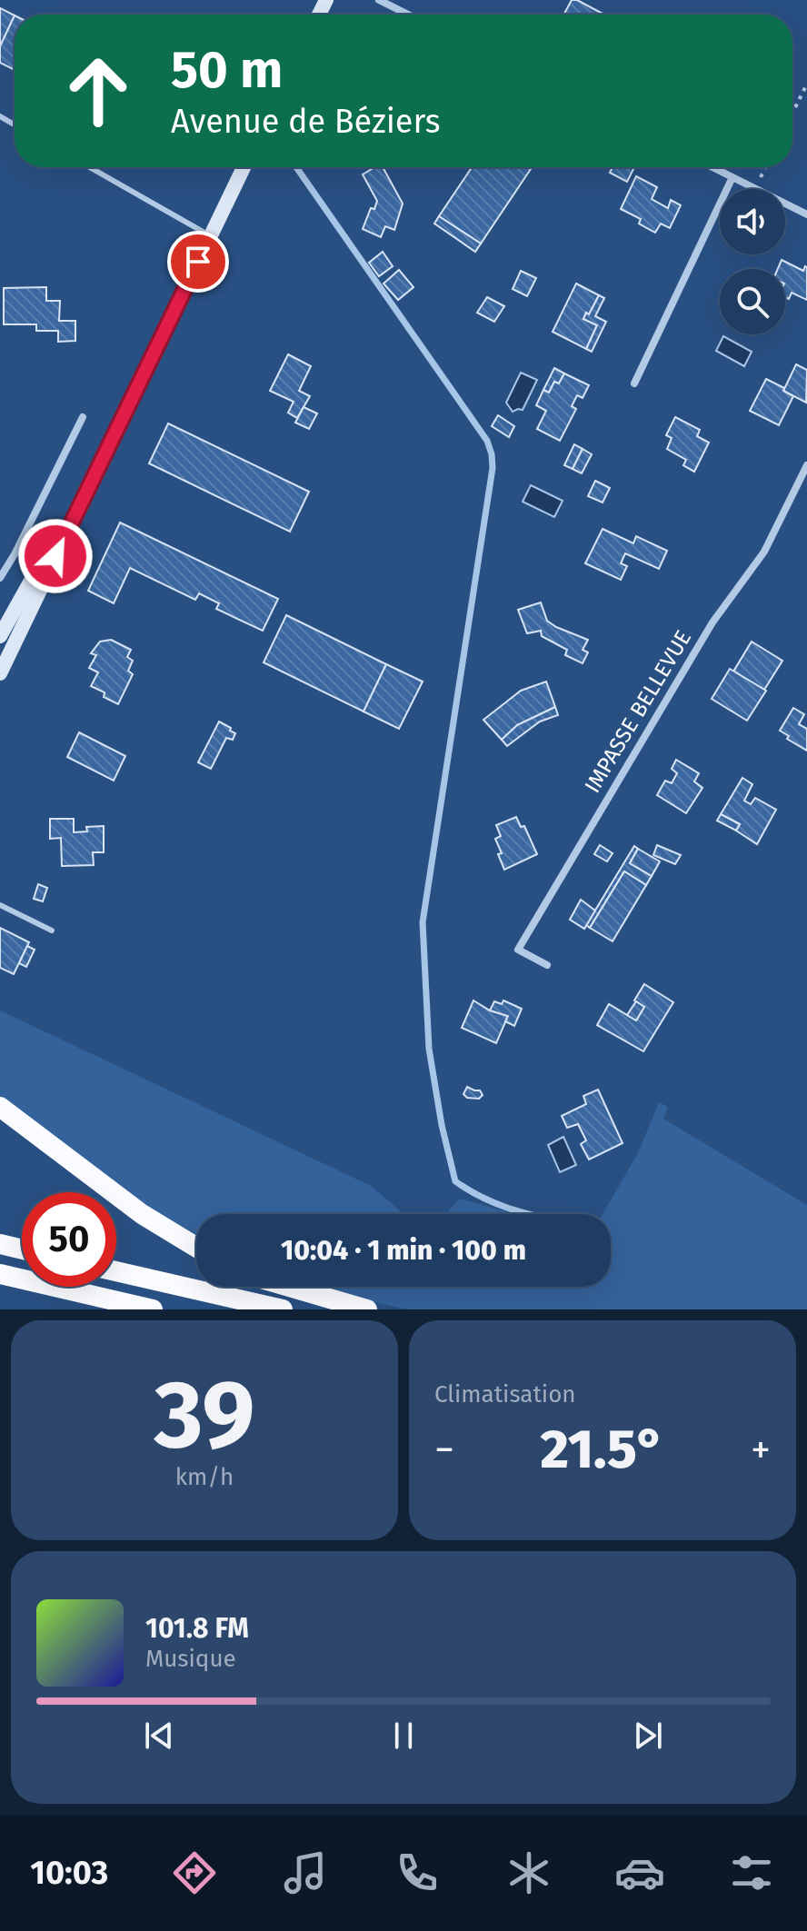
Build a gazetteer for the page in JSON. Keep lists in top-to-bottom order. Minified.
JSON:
{"streets":{"street":["IMPASSE BELLEVUE"]},"page":{"turn":["50 m","Avenue de Béziers"],"limit":"50","trip":"10:04 · 1 min · 100 m","tile":[["39","km/h"],"Climatisation"],"heat":["−","21.5°","+"],"song":["101.8 FM","Musique"],"tabs":"10:03"}}
